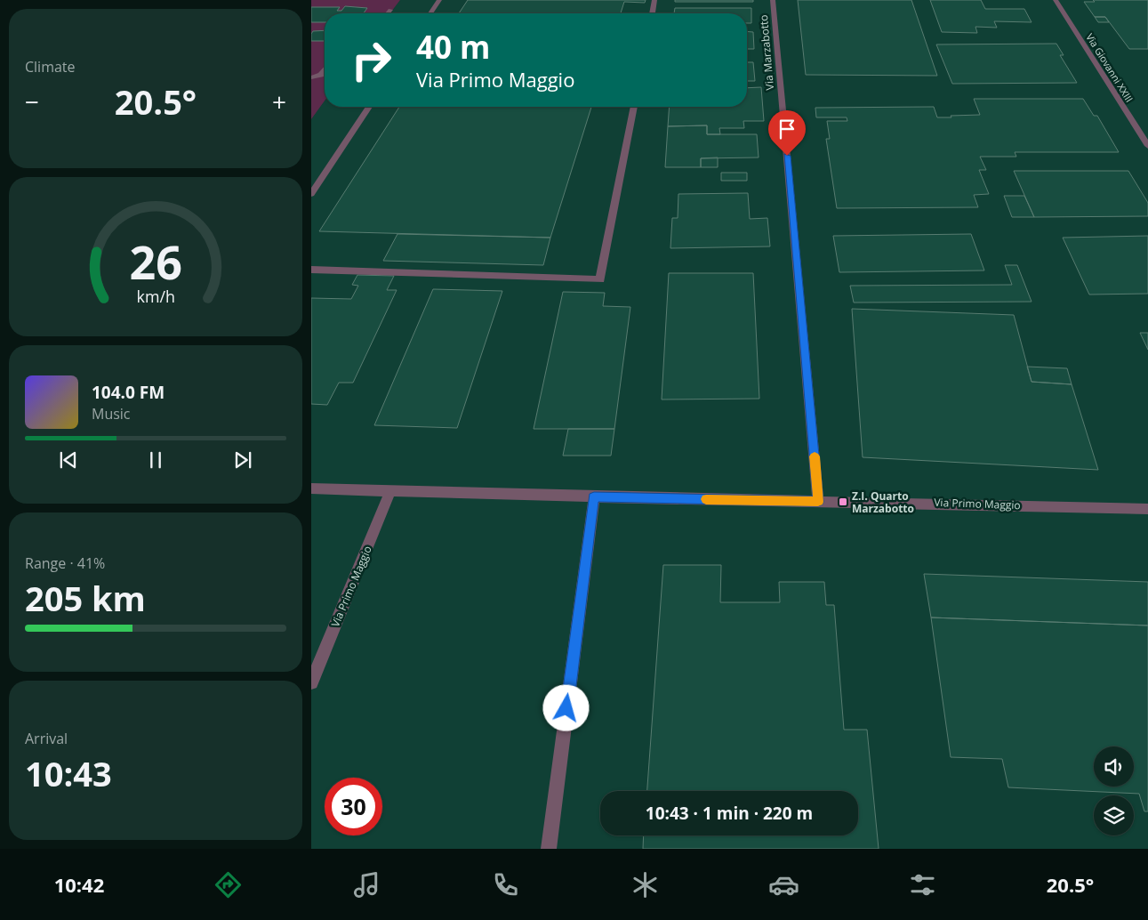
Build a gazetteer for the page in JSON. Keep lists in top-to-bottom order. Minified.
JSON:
{"streets":{"street":["Via Marzabotto","Via Giovanni XXIII","Via Primo Maggio"]},"crossings":[["Via Marzabotto","Via Primo Maggio"]],"places":{"transit":["Z.I. Quarto Marzabotto"]},"page":{"tile":["Climate",["Range · 41%","205 km"],["Arrival","10:43"]],"turn":["40 m","Via Primo Maggio"],"heat":["−","20.5°","+"],"song":["104.0 FM","Music"],"limit":"30","trip":"10:43 · 1 min · 220 m","tabs":["10:42","20.5°"],"gauge":["26","km/h"]}}
